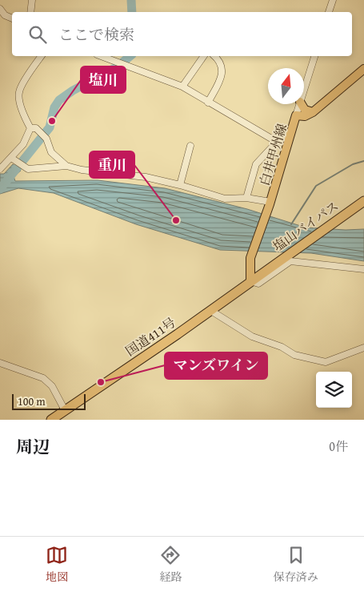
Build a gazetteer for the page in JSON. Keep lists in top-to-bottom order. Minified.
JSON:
{"streets":{"highway":["塩山バイパス","国道411号"],"main road":["白井甲州線"]},"crossings":[["白井甲州線","国道411号"],["塩山バイパス","国道411号"]],"places":["塩川","重川","マンズワイン"],"scale_bar":"100 m","north":"top","page":{"search":"ここで検索","scale":"100 m","heading":["周辺","0件"],"nav":["地図","経路","保存済み"]}}
